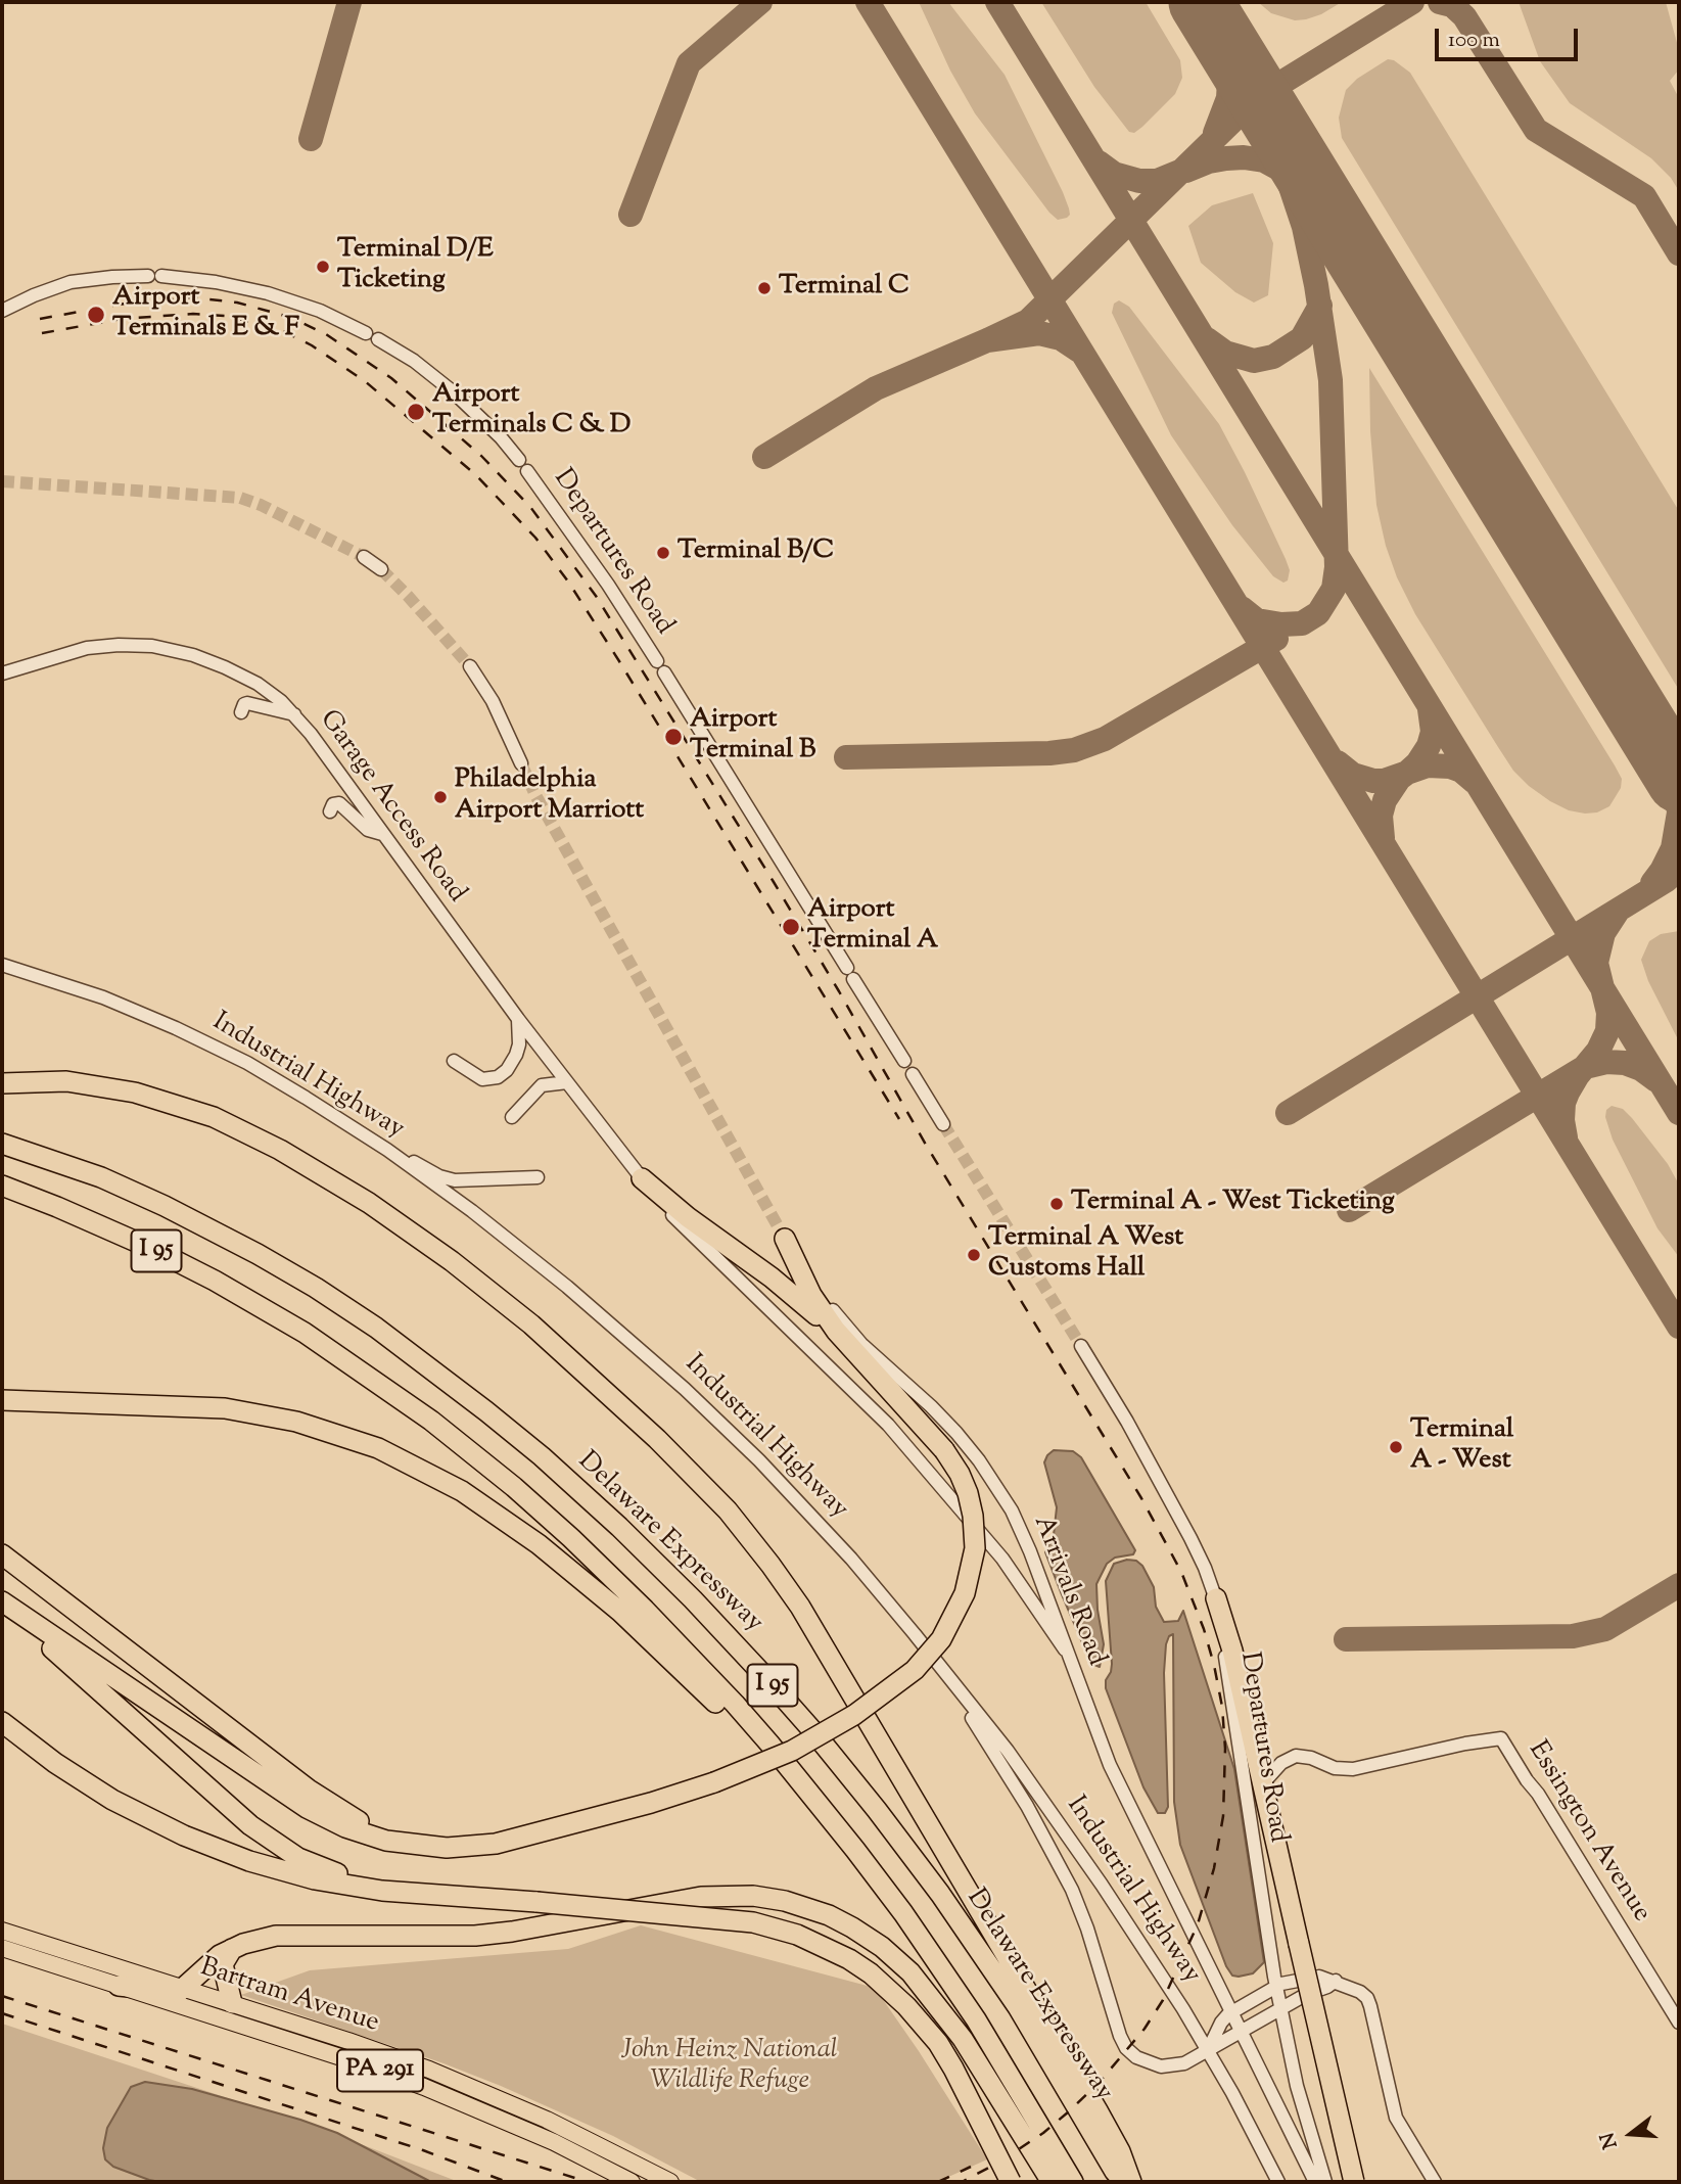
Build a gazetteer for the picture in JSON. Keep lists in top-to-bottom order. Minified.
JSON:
{"streets":{"highway":["I 95","Delaware Expressway"],"main road":["Bartram Avenue","PA 291"],"street":["Departures Road","Garage Access Road","Industrial Highway","Arrivals Road","Essington Avenue"]},"crossings":[["Garage Access Road","Arrivals Road"]],"parks":["John Heinz National Wildlife Refuge"],"places":["Terminal D/E Ticketing","Terminal C","Airport Terminals E & F","Airport Terminals C & D","Terminal B/C","Airport Terminal B","Philadelphia Airport Marriott","Airport Terminal A","Terminal A - West Ticketing","Terminal A West Customs Hall","Terminal A - West"],"scale_bar":"100 m","north":"left"}
